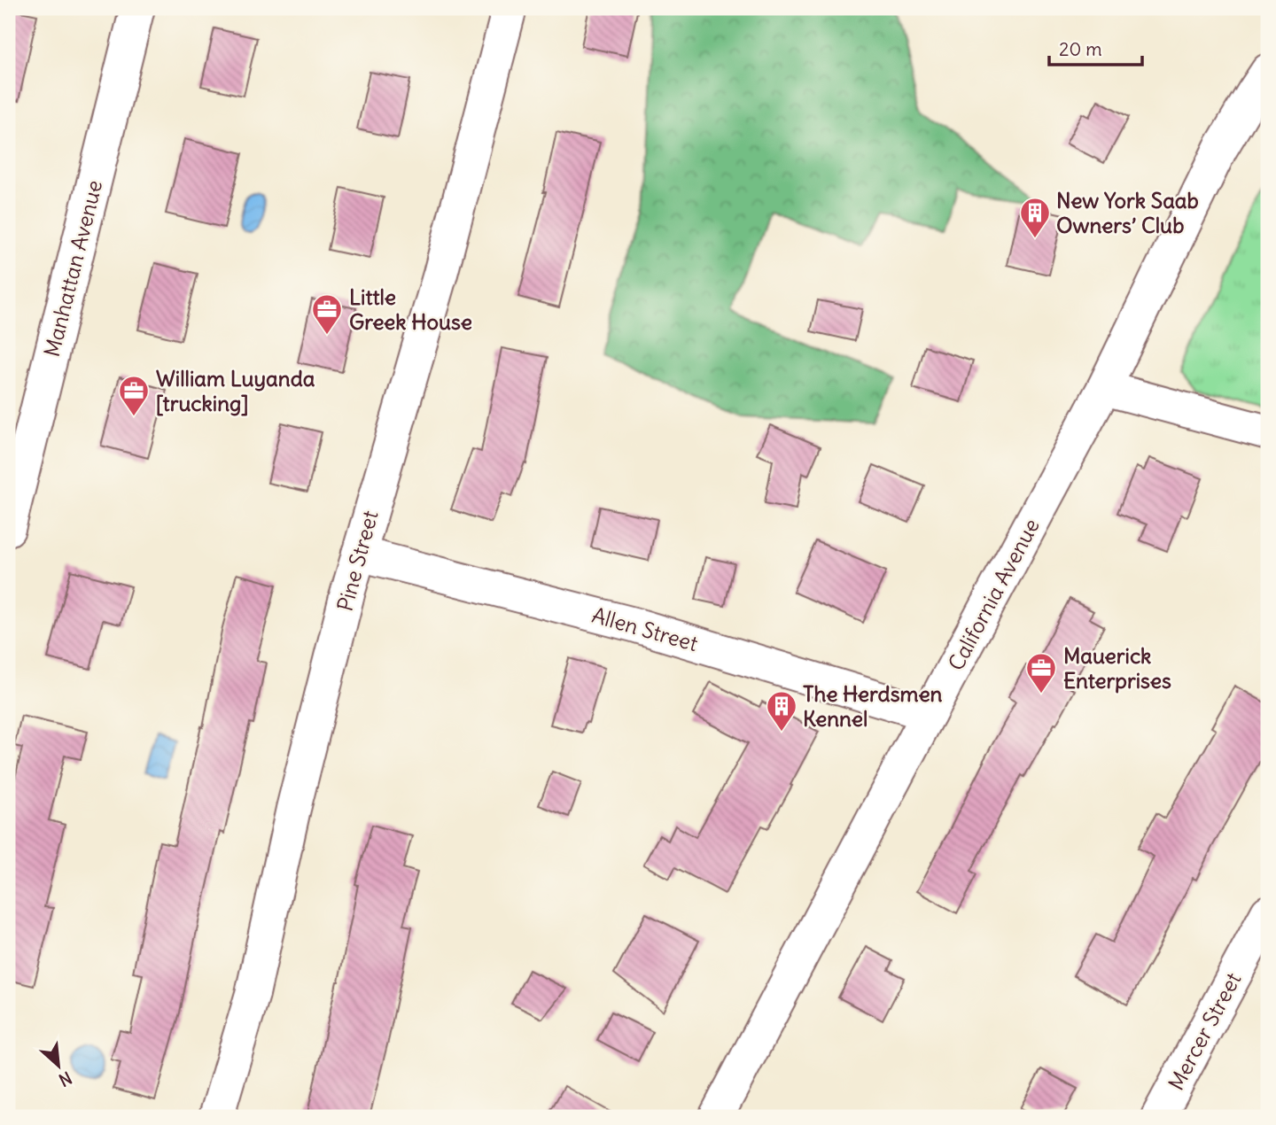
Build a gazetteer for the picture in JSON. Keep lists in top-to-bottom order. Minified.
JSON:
{"streets":{"street":["Manhattan Avenue","Pine Street","California Avenue","Allen Street","Mercer Street"]},"crossings":[["Pine Street","Allen Street"],["California Avenue","Allen Street"]],"places":{"building":["New York Saab Owners’ Club","The Herdsmen Kennel"],"office":["Little Greek House","William Luyanda [trucking]","Mauerick Enterprises"]},"scale_bar":"20 m","north":"bottom right"}
